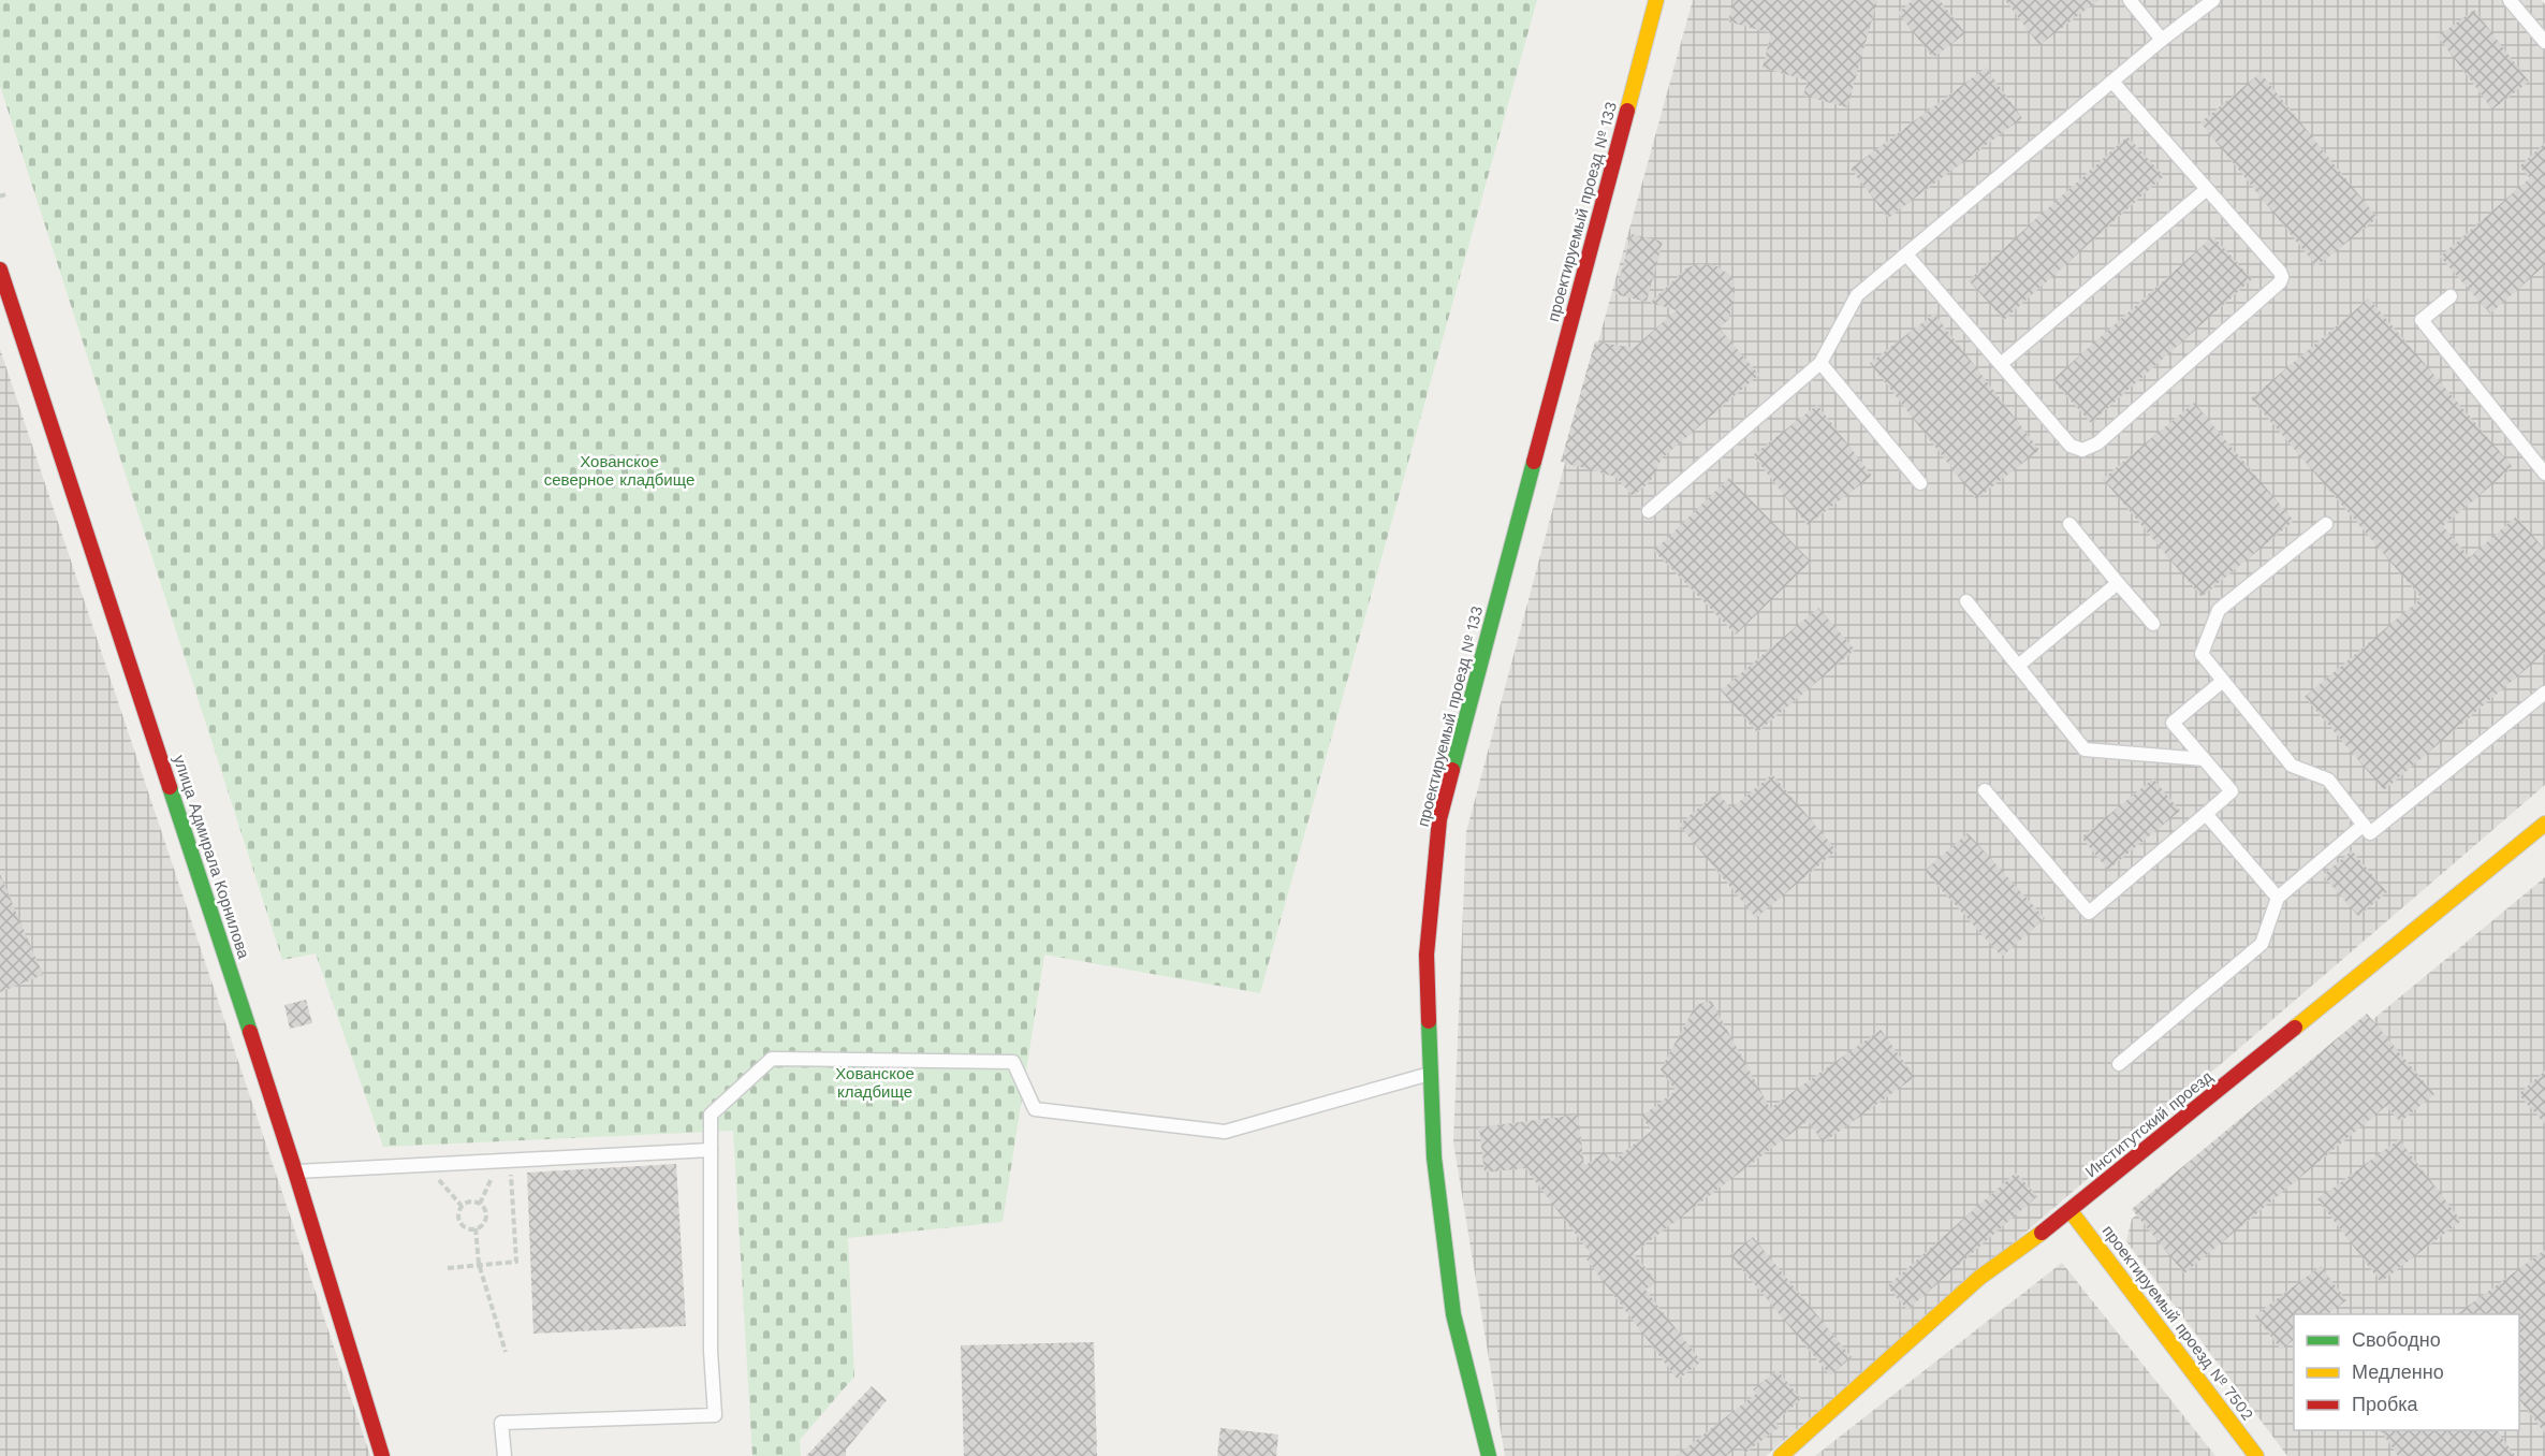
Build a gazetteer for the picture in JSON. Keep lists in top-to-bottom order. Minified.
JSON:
{"streets":{"street":["проектируемый проезд № 133","улица Адмирала Корнилова","Институтский проезд","проектируемый проезд № 7502"]},"crossings":[["Институтский проезд","проектируемый проезд № 7502"]],"parks":["Хованское северное кладбище","Хованское кладбище"],"legend":["Свободно","Медленно","Пробка"]}
